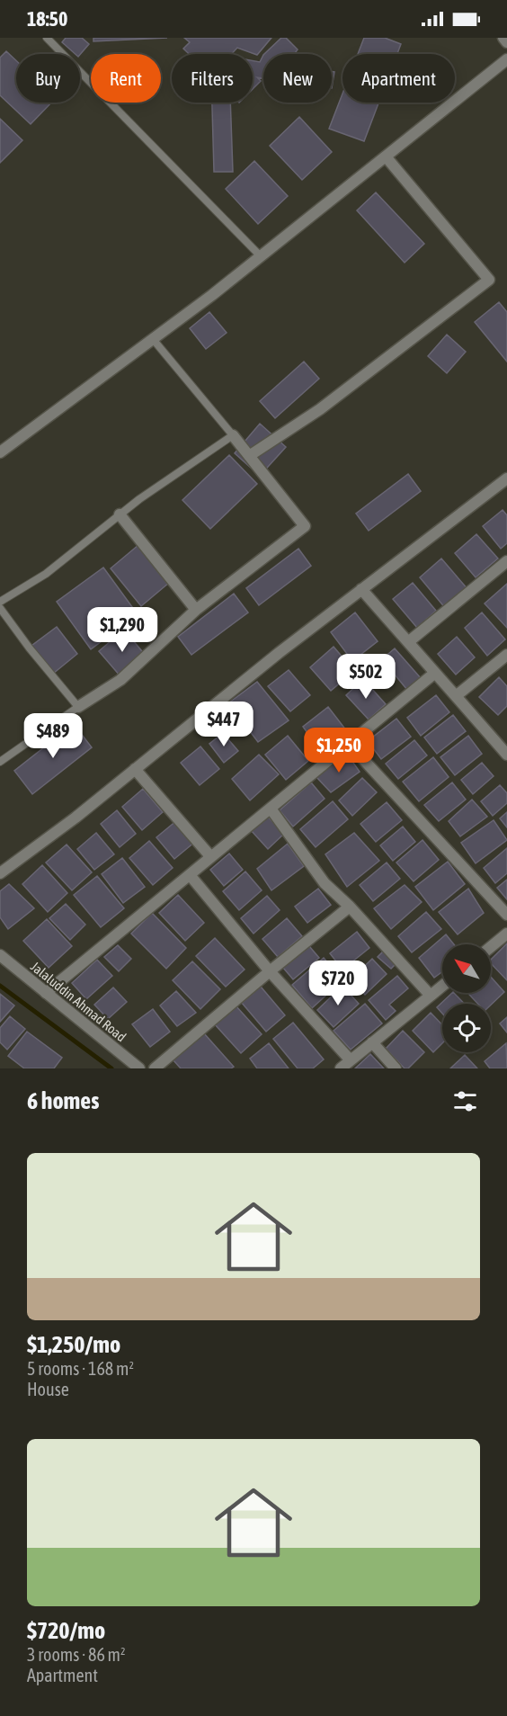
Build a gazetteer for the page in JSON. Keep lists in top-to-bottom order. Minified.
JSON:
{"streets":{"street":["Jalaluddin Ahmad Road"]},"north":"top left","page":{"status":"18:50","chip":["Buy","Rent","Filters","New","Apartment"],"price":["$1,290","$502","$447","$489","$1,250","$720"],"heading":"6 homes","list":[{"name":"$1,250/mo","note":"5 rooms · 168 m² · House"},{"name":"$720/mo","note":"3 rooms · 86 m² · Apartment"}]}}
